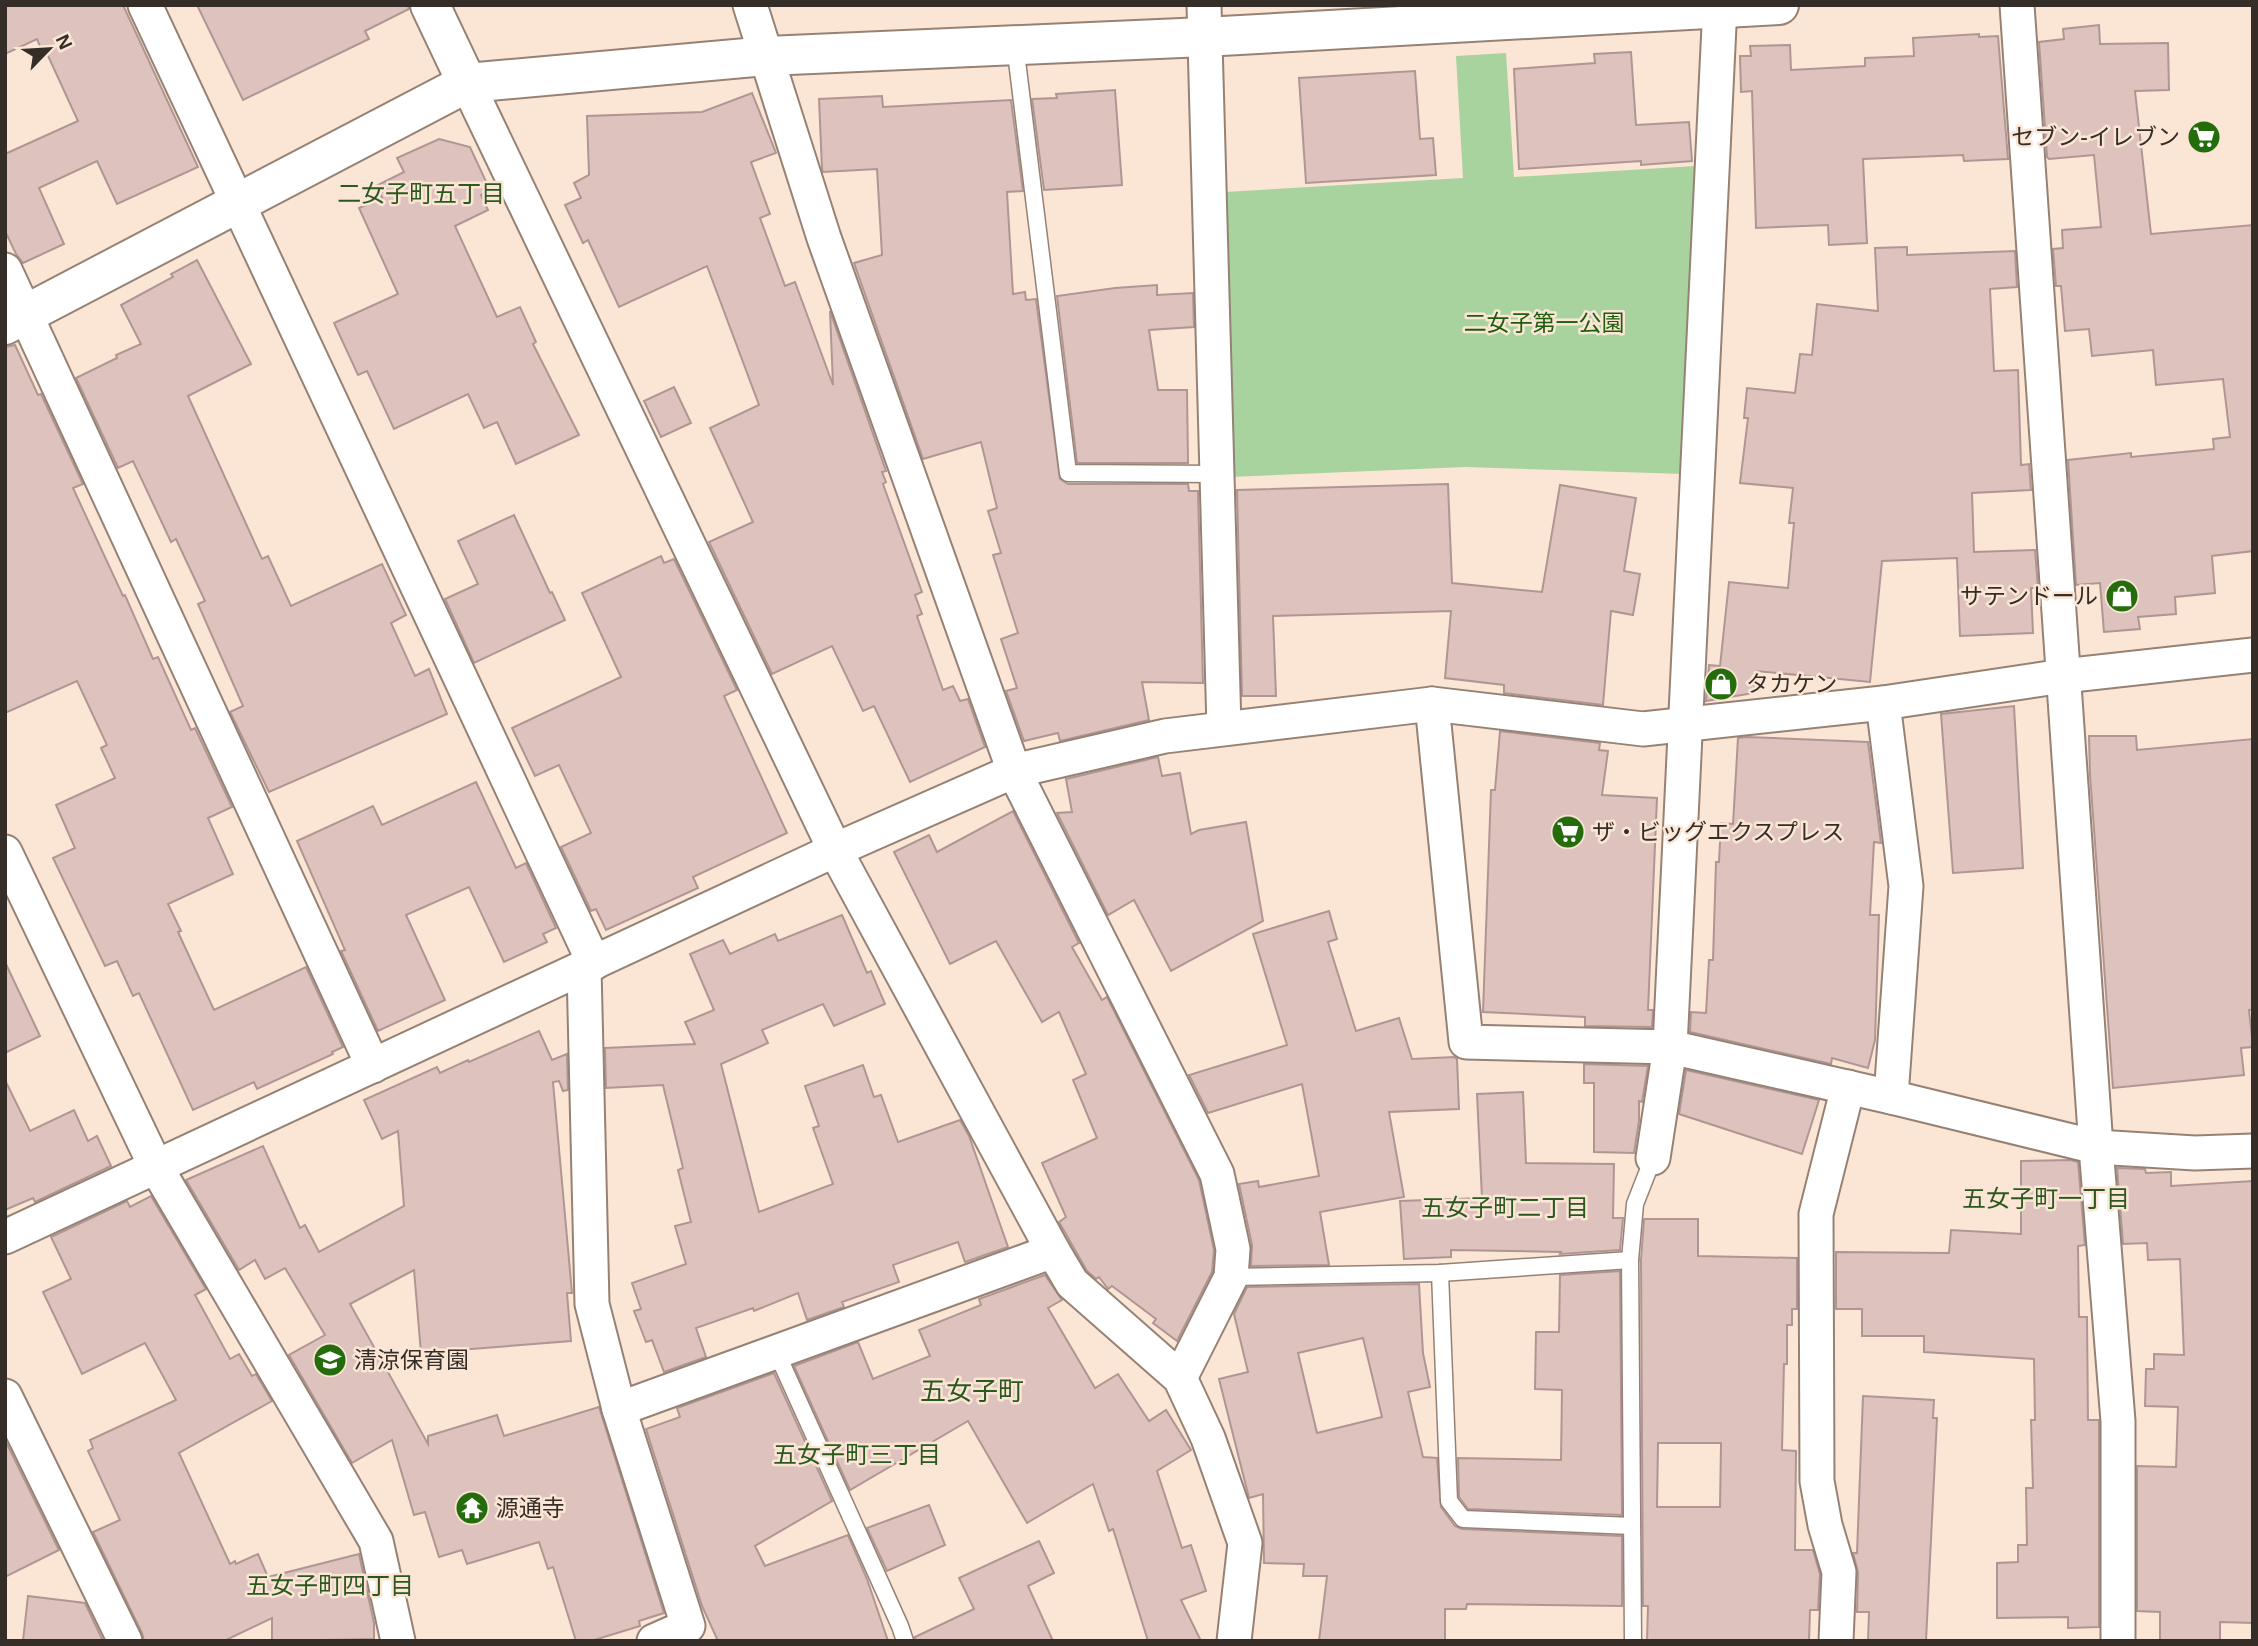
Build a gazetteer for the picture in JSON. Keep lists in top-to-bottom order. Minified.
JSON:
{"districts":["二女子町五丁目","五女子町一丁目","五女子町二丁目","五女子町","五女子町三丁目","五女子町四丁目"],"parks":["二女子第一公園"],"places":{"supermarket":["セブン-イレブン","ザ・ビッグエクスプレス"],"shop":["サテンドール","タカケン"],"school or university":["清涼保育園"],"temple":["源通寺"]},"north":"top right"}
